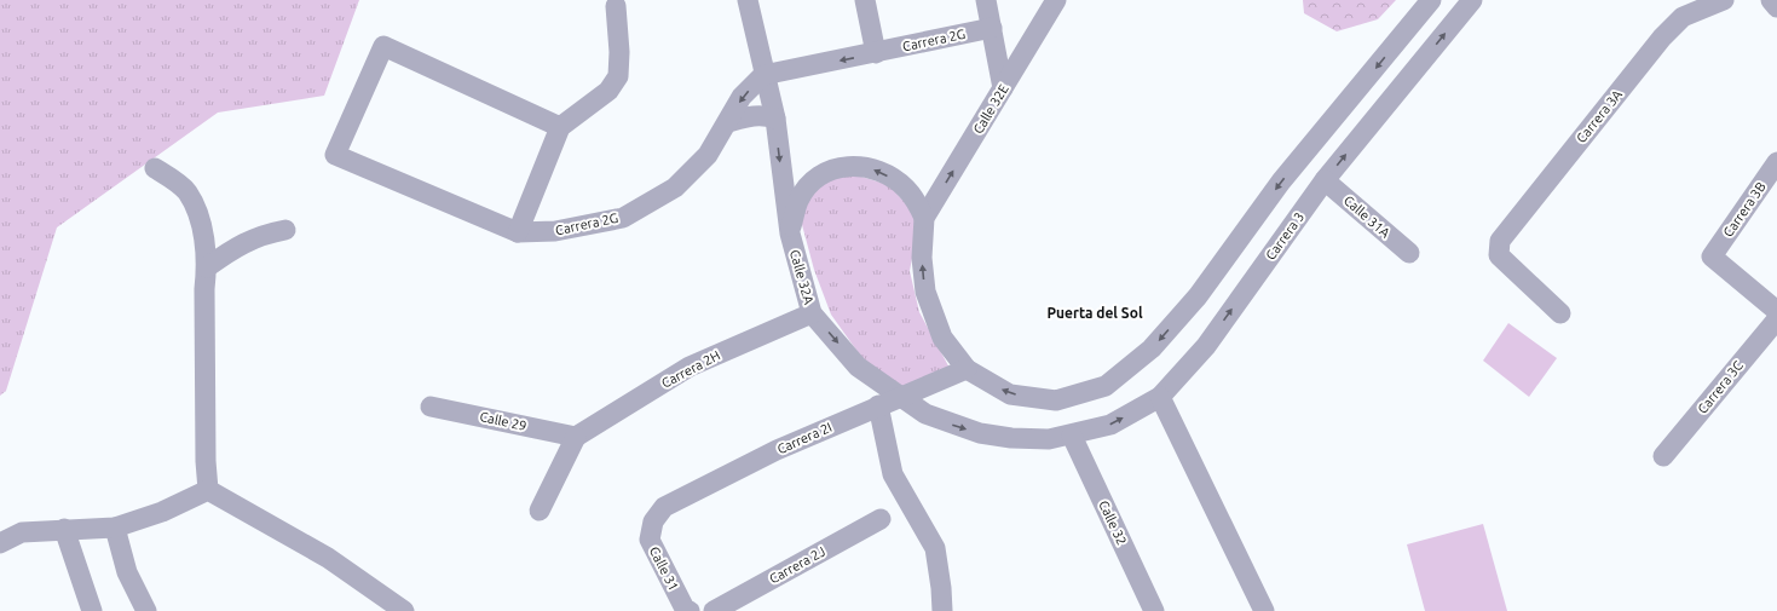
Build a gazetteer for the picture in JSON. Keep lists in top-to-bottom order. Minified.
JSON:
{"streets":{"street":["Carrera 2G","Calle 32E","Carrera 3A","Carrera 3B","Calle 31A","Carrera 3","Calle 32A","Carrera 2H","Carrera 3C","Calle 29","Carrera 2I","Calle 32","Carrera 2J","Calle 31"]},"crossings":[["Carrera 2G","Calle 32A"],["Calle 31A","Carrera 3"],["Carrera 3","Calle 32A"],["Carrera 3","Calle 32"],["Calle 32A","Carrera 2H"],["Calle 32A","Carrera 2I"],["Calle 32A","Calle 32"],["Carrera 2H","Calle 29"],["Carrera 2I","Calle 31"]],"one_way":["Calle 32E","Carrera 3","Calle 32A"],"districts":["Puerta del Sol"]}
